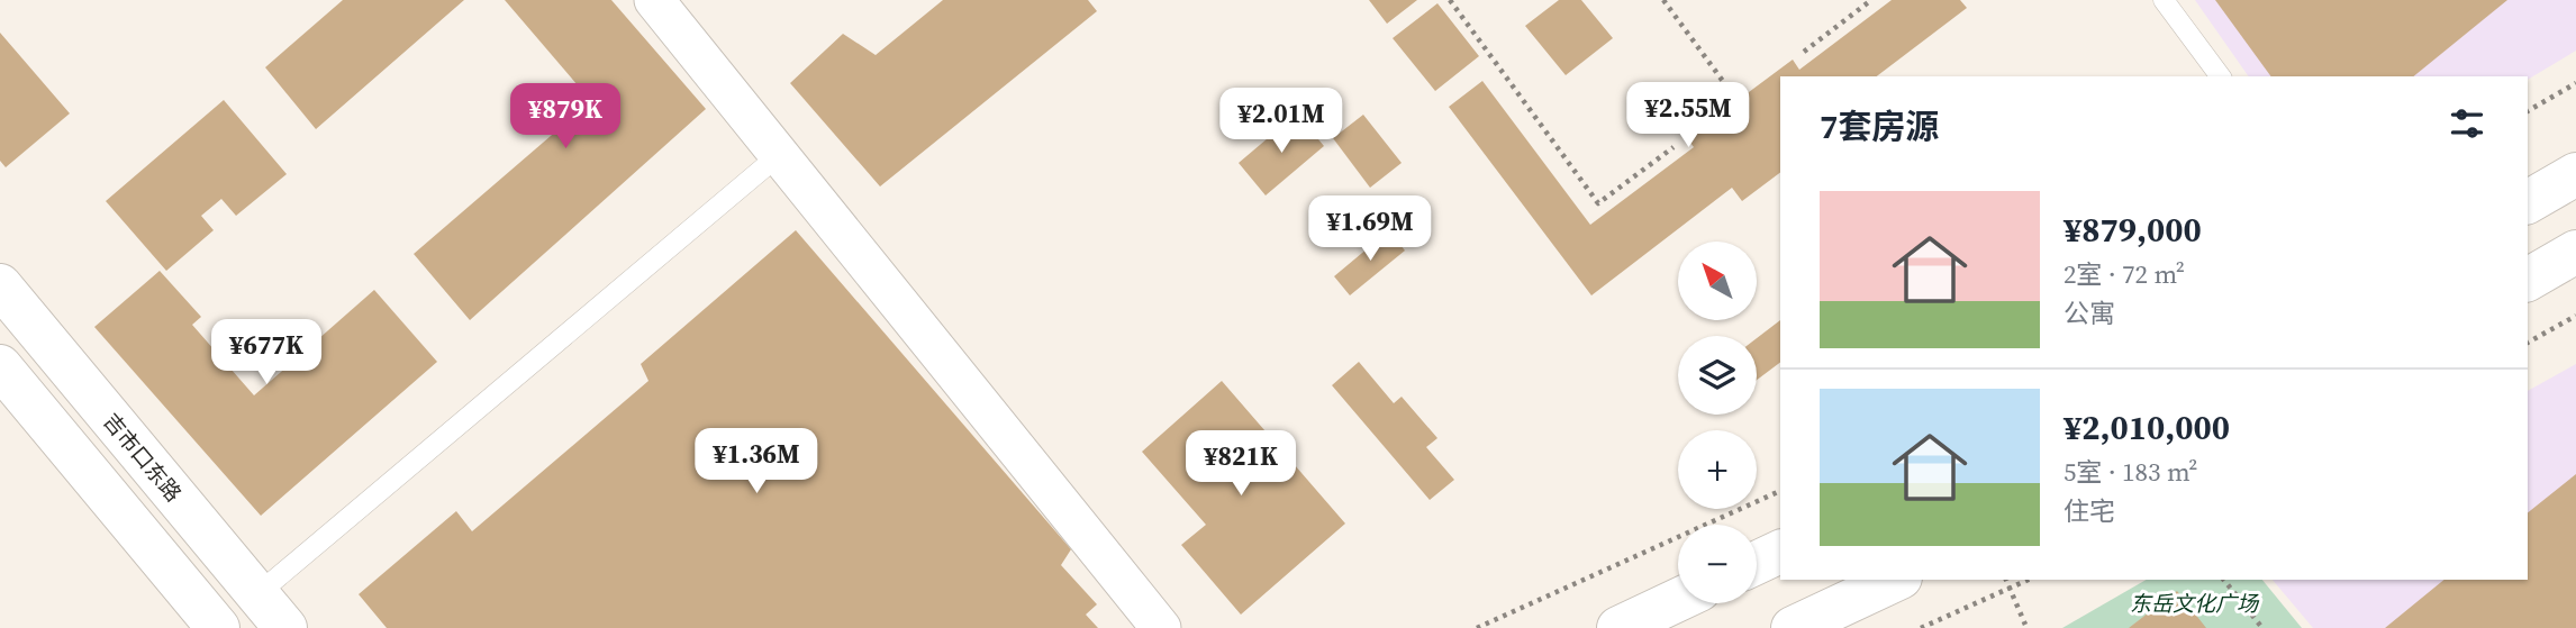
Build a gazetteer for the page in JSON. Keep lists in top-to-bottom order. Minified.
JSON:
{"streets":{"main road":["吉市口东路"]},"parks":["东岳文化广场"],"north":"top left","page":{"heading":"7套房源","price":["¥2.55M","¥879K","¥2.01M","¥1.69M","¥677K","¥1.36M","¥821K"],"list":[{"name":"¥879,000","note":"2室 · 72 m² · 公寓"},{"name":"¥2,010,000","note":"5室 · 183 m² · 住宅"}],"map_buttons":["+","−"]}}
